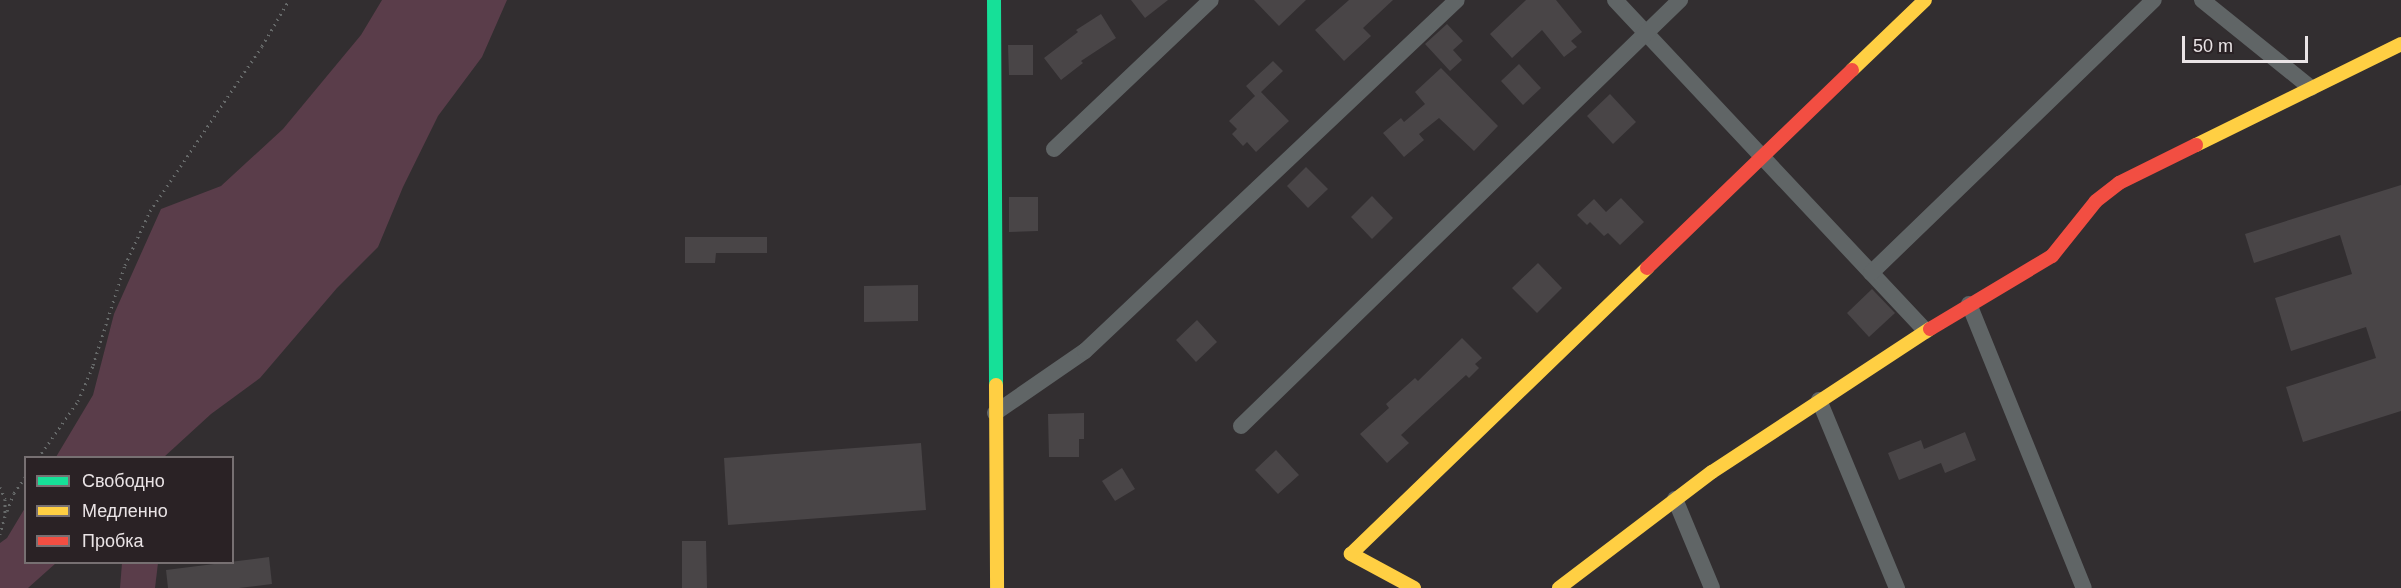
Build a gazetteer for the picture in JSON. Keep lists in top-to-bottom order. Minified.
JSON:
{"legend":["Свободно","Медленно","Пробка"],"scale_bar":"50 m"}
